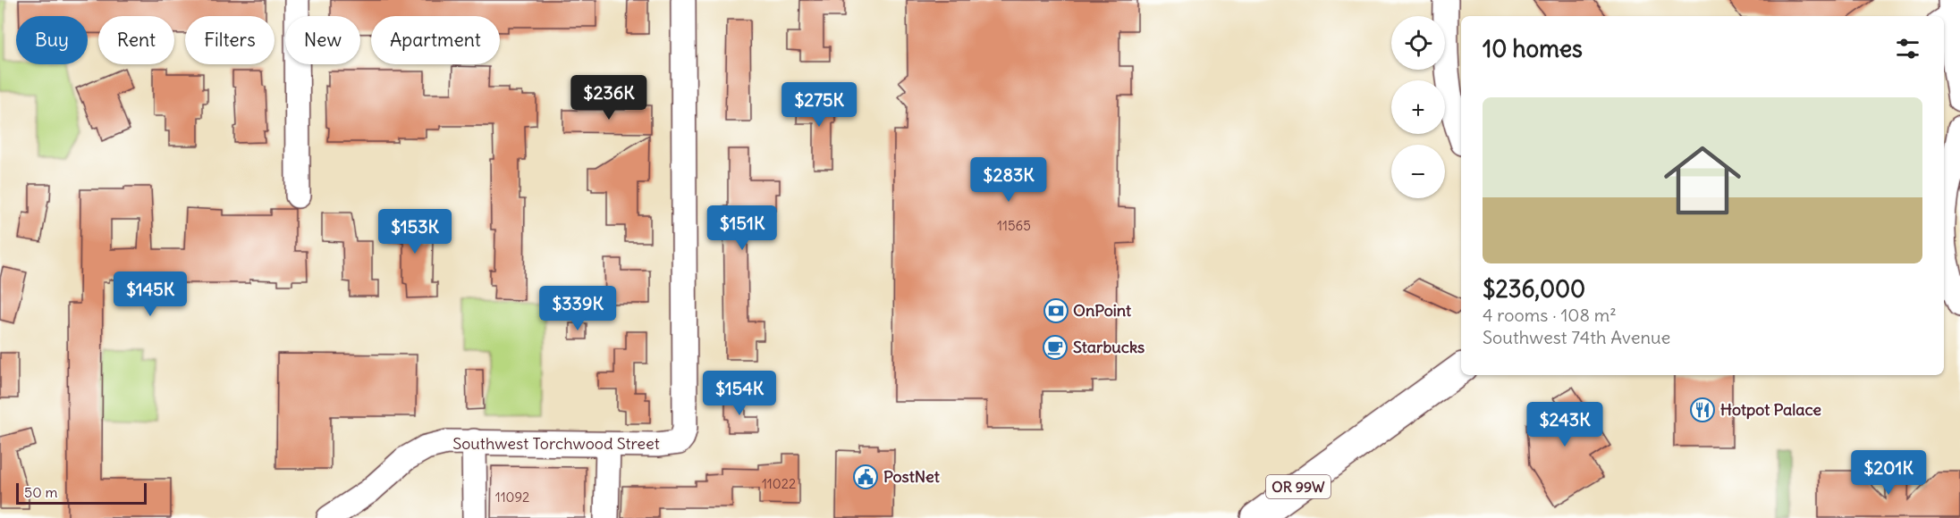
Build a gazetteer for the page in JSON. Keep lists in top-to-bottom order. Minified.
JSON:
{"streets":{"highway":["OR 99W"],"street":["Southwest Torchwood Street"]},"places":{"bank":["OnPoint"],"cafe":["Starbucks"],"restaurant":["Hotpot Palace"],"public building":["PostNet"]},"house_numbers":["11565","11022","11092"],"scale_bar":"50 m","page":{"map_buttons":["+","−"],"chip":["Buy","Rent","Filters","New","Apartment"],"heading":"10 homes","price":["$236K","$275K","$283K","$151K","$153K","$145K","$339K","$154K","$243K","$201K"],"list":[{"name":"$236,000","note":"4 rooms · 108 m² · Southwest 74th Avenue"}],"scale":"50 m"}}
